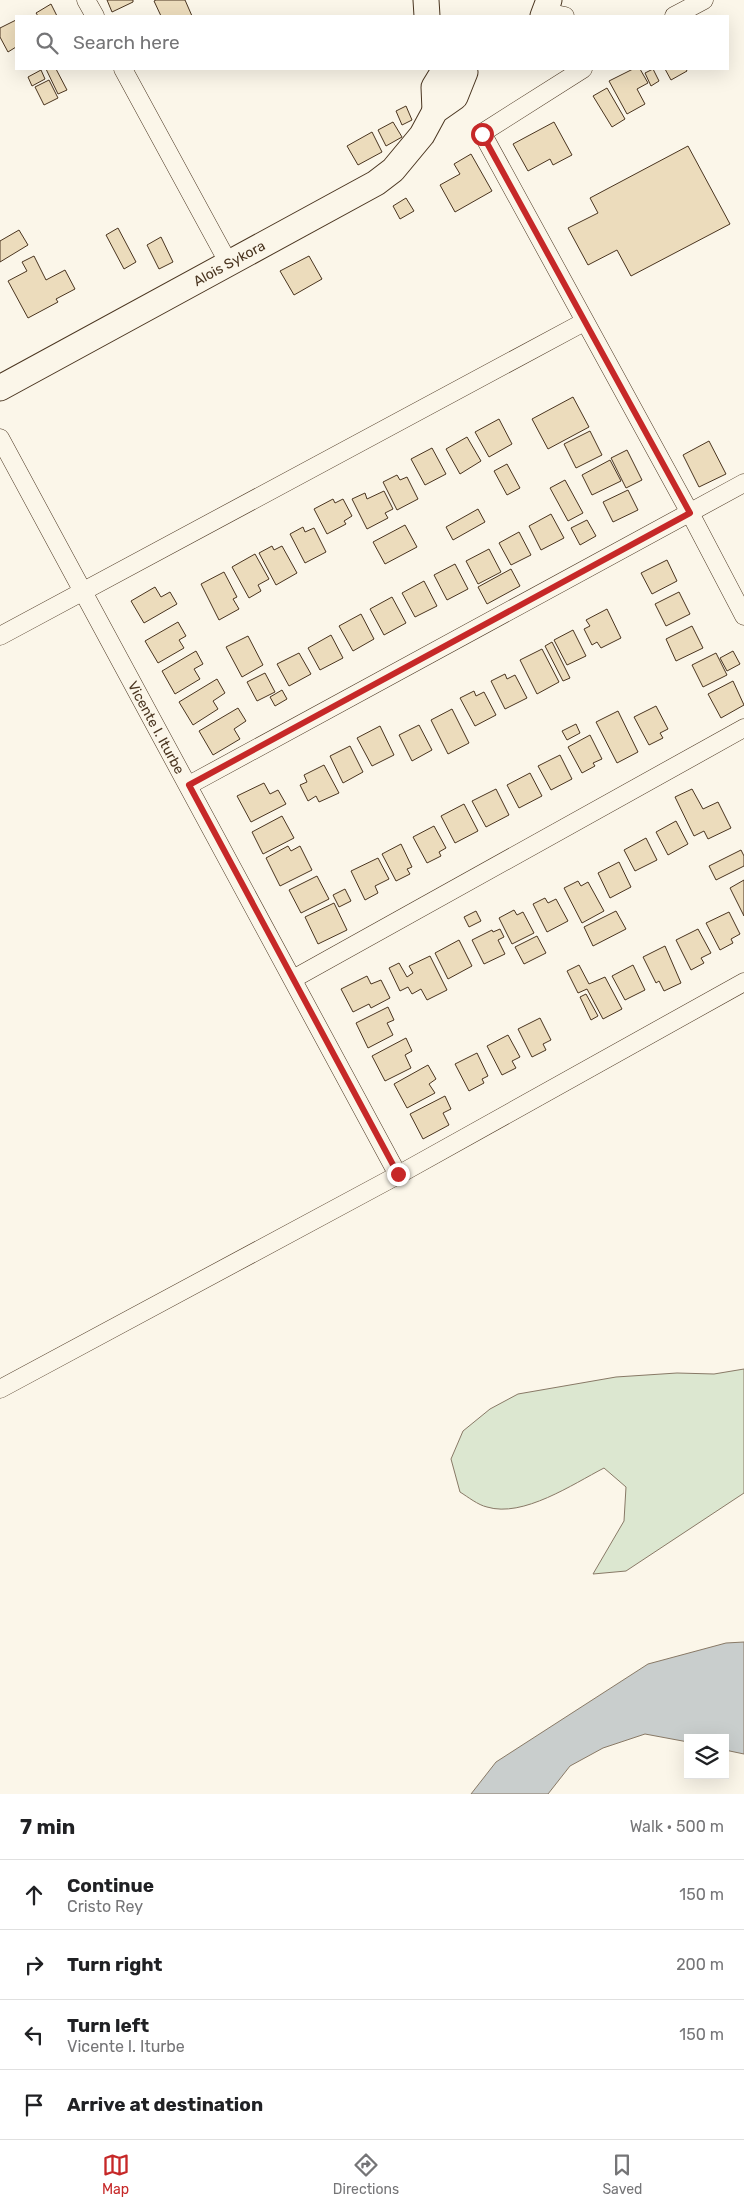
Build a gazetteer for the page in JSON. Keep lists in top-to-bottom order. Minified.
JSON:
{"streets":{"street":["Alois Sykora","Vicente I. Iturbe"]},"page":{"search":"Search here","heading":["7 min","Walk · 500 m"],"list":[["Continue","Cristo Rey","150 m"],["Turn right","200 m"],["Turn left","Vicente I. Iturbe","150 m"],"Arrive at destination"],"nav":["Map","Directions","Saved"]}}
